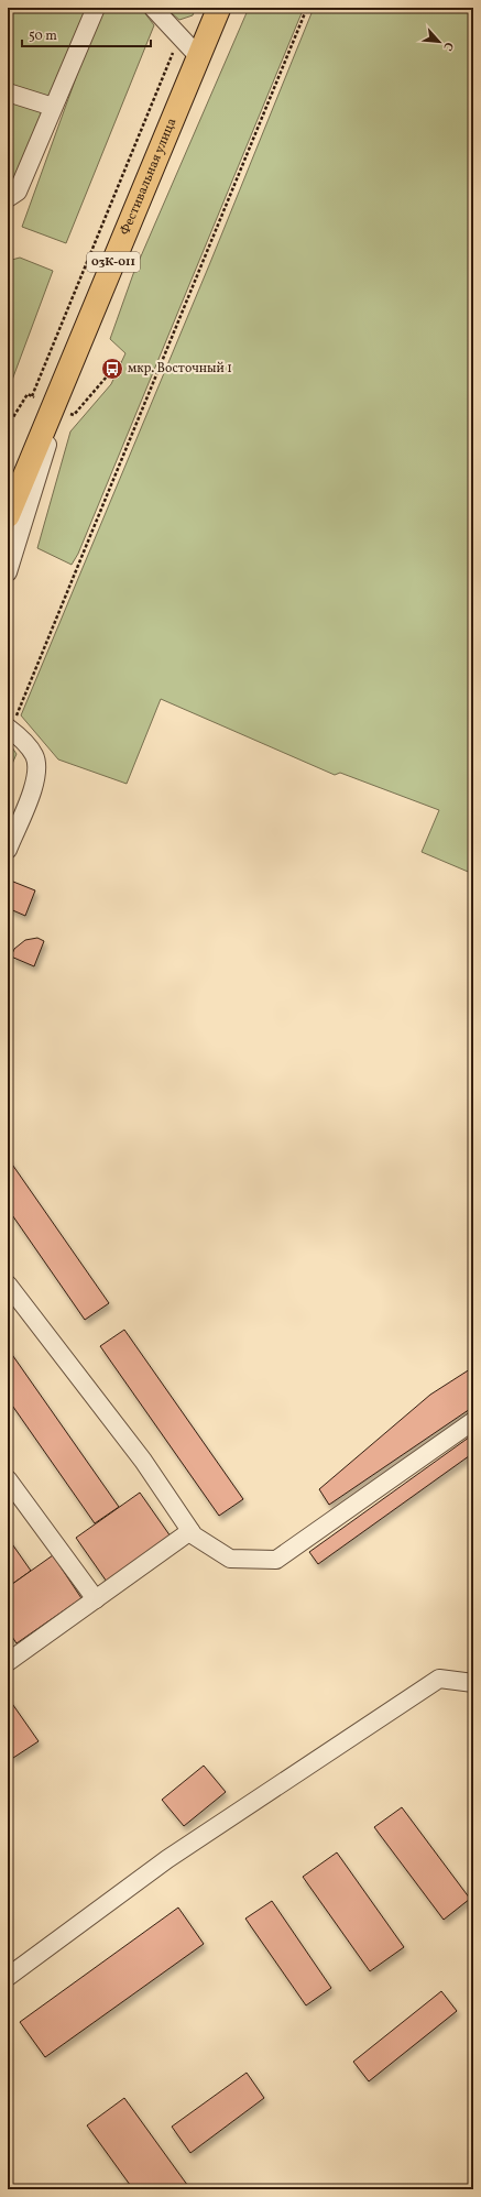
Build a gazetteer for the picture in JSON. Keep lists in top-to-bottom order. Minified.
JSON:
{"streets":{"main road":["Фестивальная улица","03К-011"]},"places":{"bus stop":["мкр. Восточный 1"]},"scale_bar":"50 m","north":"bottom right"}
